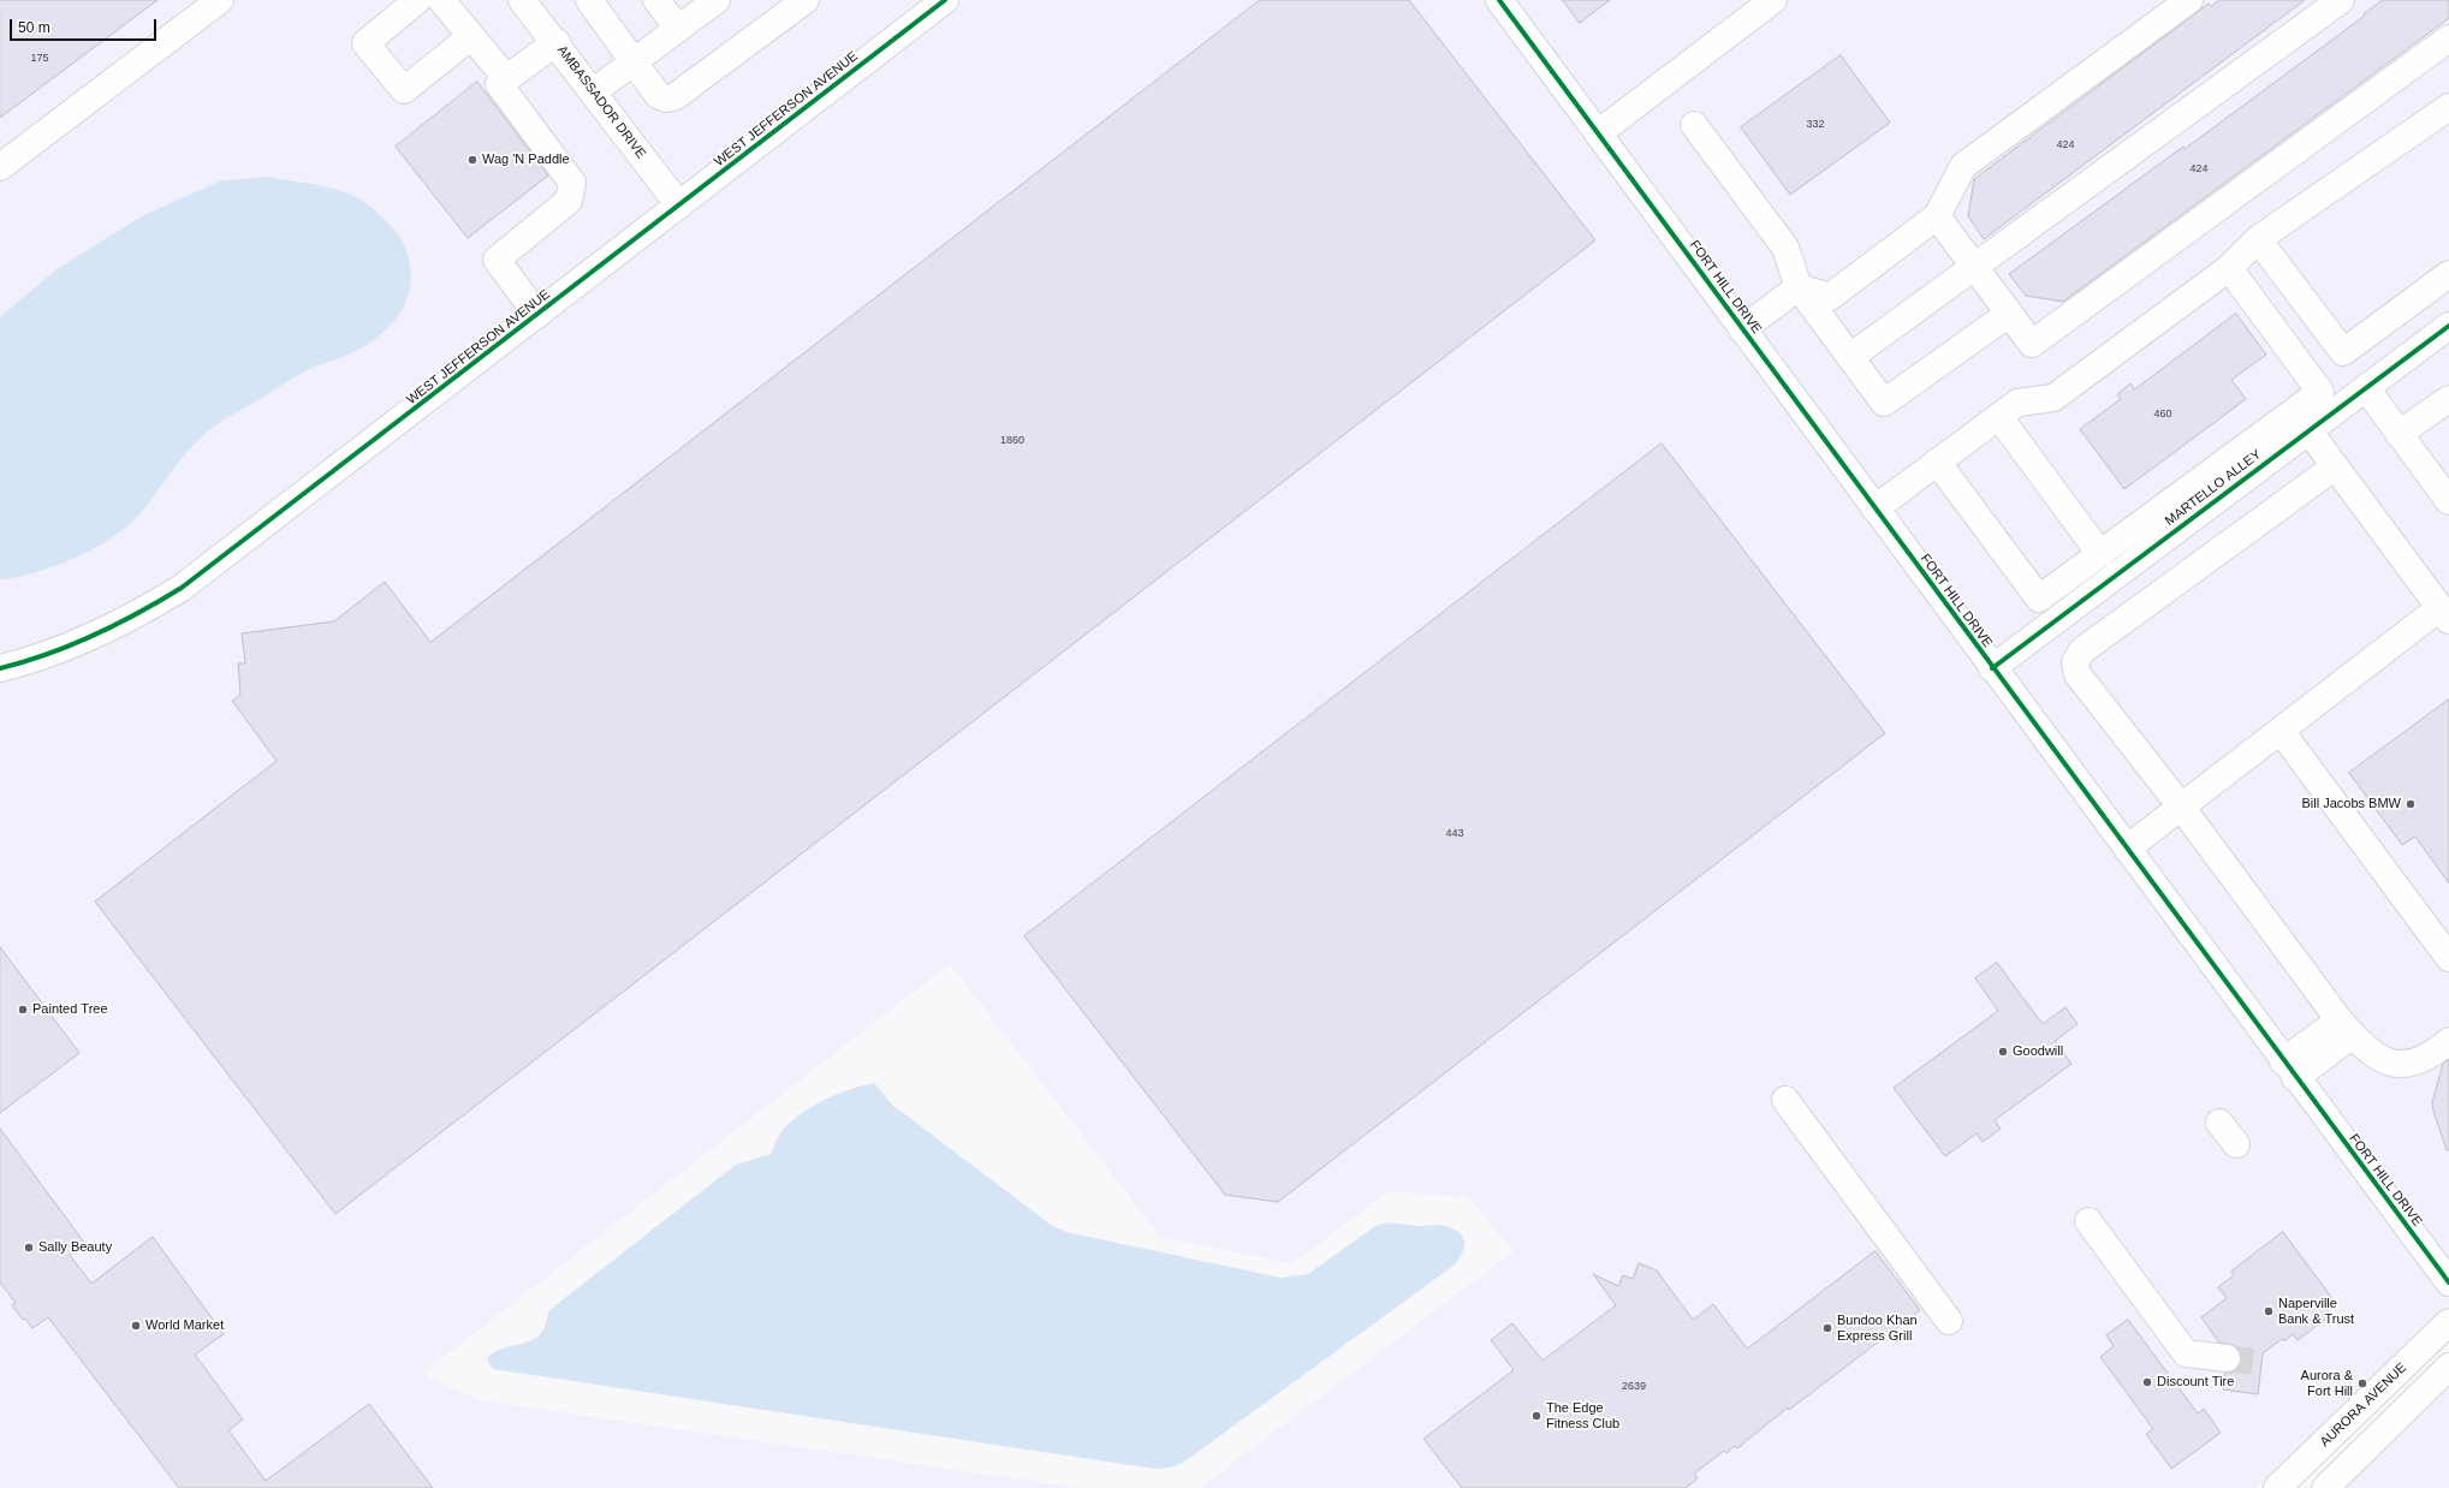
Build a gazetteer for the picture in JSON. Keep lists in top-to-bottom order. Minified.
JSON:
{"streets":{"street":["AMBASSADOR DRIVE","WEST JEFFERSON AVENUE","FORT HILL DRIVE","MARTELLO ALLEY","AURORA AVENUE"]},"crossings":[["AMBASSADOR DRIVE","WEST JEFFERSON AVENUE"],["FORT HILL DRIVE","MARTELLO ALLEY"]],"places":["Wag 'N Paddle","Bill Jacobs BMW","Painted Tree","Goodwill","Sally Beauty","Naperville Bank & Trust","World Market","Bundoo Khan Express Grill","Discount Tire","Aurora & Fort Hill","The Edge Fitness Club"],"house_numbers":["175","332","424","424","460","1860","443","2639"],"scale_bar":"50 m"}
